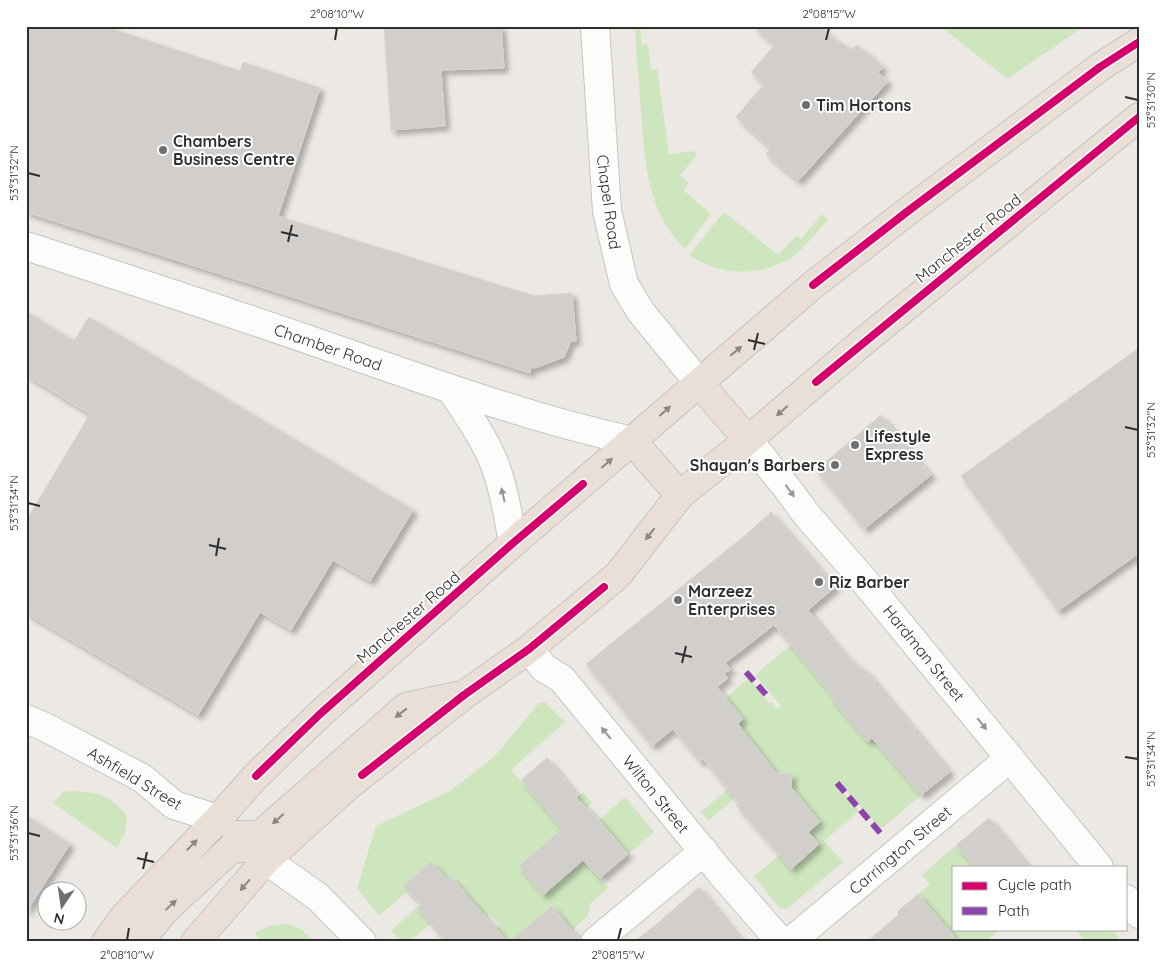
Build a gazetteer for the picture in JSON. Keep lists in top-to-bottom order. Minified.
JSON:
{"streets":{"highway":["Manchester Road"],"street":["Chapel Road","Chamber Road","Hardman Street","Ashfield Street","Wilton Street","Carrington Street"]},"crossings":[["Chapel Road","Manchester Road"],["Manchester Road","Chamber Road"],["Manchester Road","Hardman Street"],["Manchester Road","Ashfield Street"],["Manchester Road","Wilton Street"],["Hardman Street","Carrington Street"]],"one_way":["Hardman Street","Wilton Street"],"places":["Tim Hortons","Chambers Business Centre","Lifestyle Express","Shayan's Barbers","Riz Barber","Marzeez Enterprises"],"legend":["Cycle path","Path"],"north":"bottom","coordinates":["2°08'10\"W","2°08'15\"W","53°31'30\"N","53°31'32\"N","53°31'34\"N","53°31'36\"N"]}
